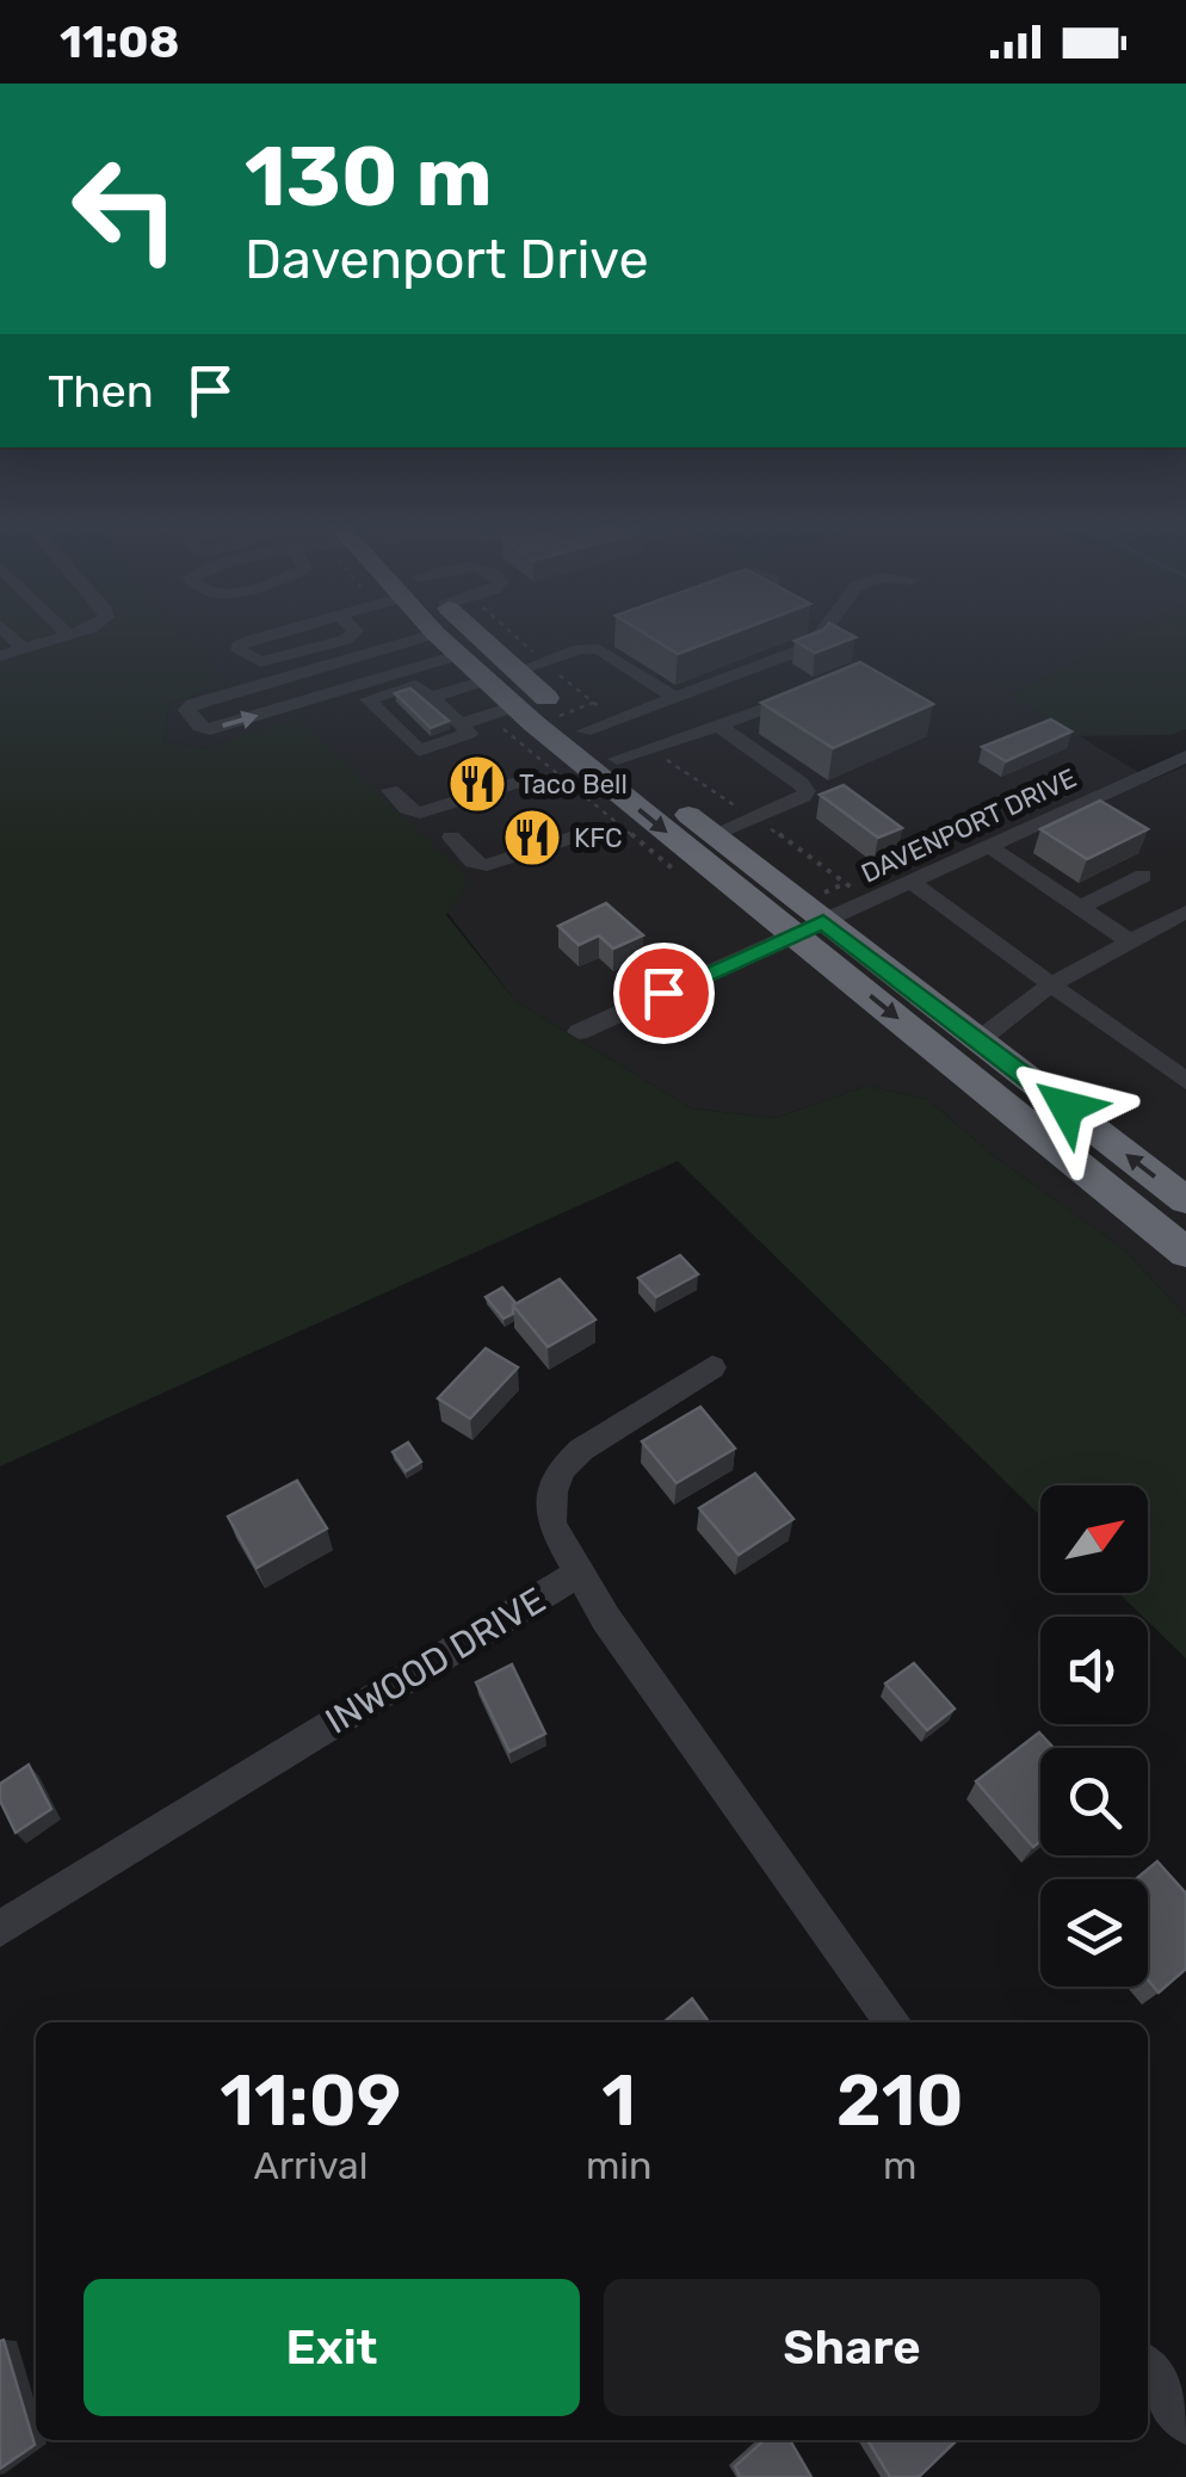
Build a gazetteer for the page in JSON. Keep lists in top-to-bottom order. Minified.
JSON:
{"streets":{"street":["DAVENPORT DRIVE","INWOOD DRIVE"]},"places":{"restaurant":["Taco Bell","KFC"]},"north":"top right","page":{"status":"11:08","turn":["130 m","Davenport Drive"],"then":"Then","eta":["11:09","Arrival","1","min","210","m"],"buttons":["Exit","Share"]}}
